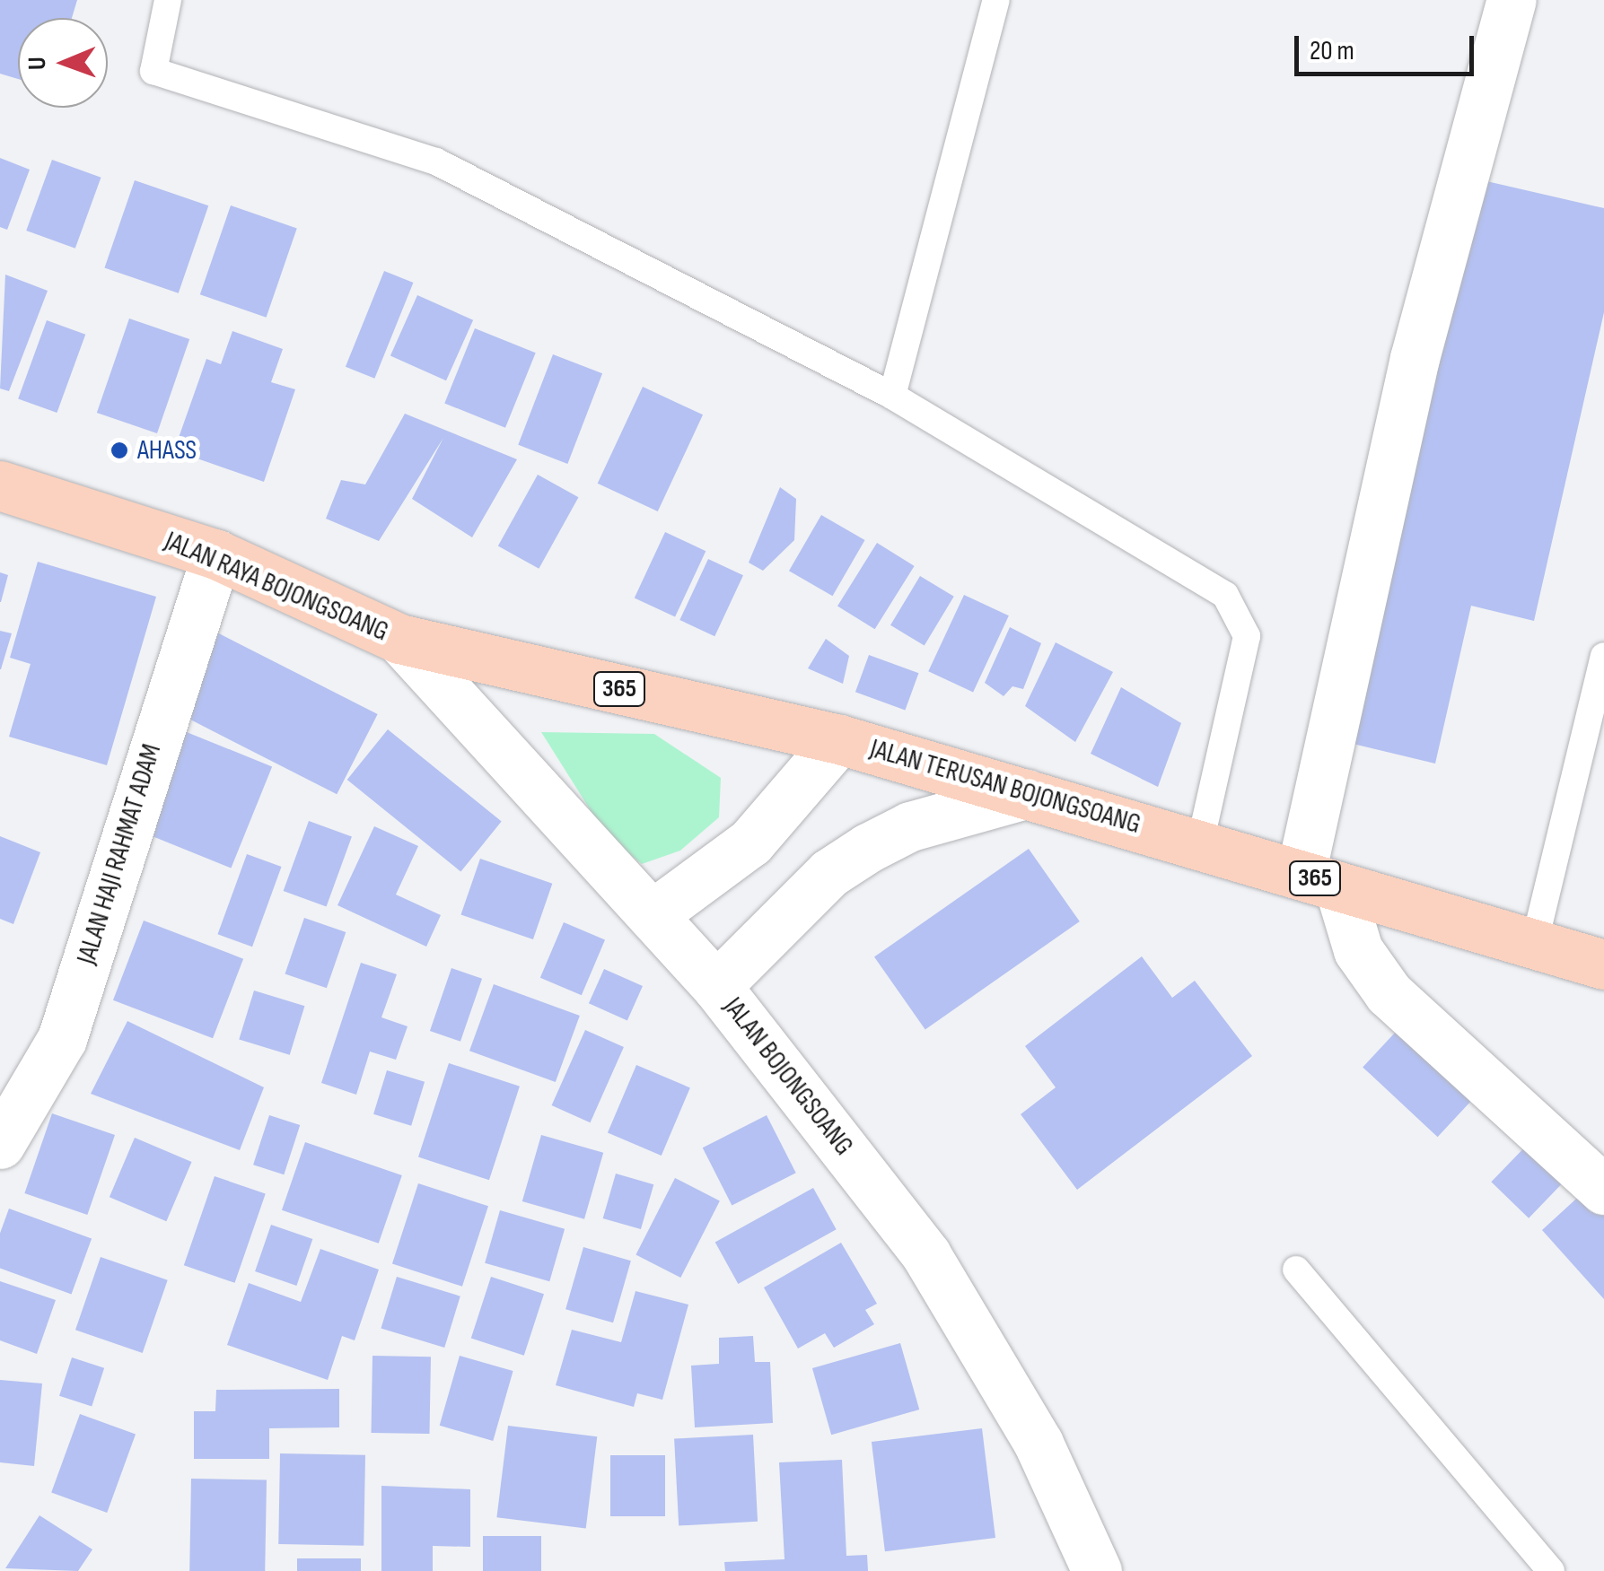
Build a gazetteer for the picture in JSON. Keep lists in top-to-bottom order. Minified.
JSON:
{"streets":{"main road":["JALAN RAYA BOJONGSOANG","365","JALAN TERUSAN BOJONGSOANG"],"street":["JALAN HAJI RAHMAT ADAM","JALAN BOJONGSOANG"]},"crossings":[["JALAN RAYA BOJONGSOANG","JALAN TERUSAN BOJONGSOANG"],["JALAN RAYA BOJONGSOANG","JALAN HAJI RAHMAT ADAM"],["JALAN RAYA BOJONGSOANG","JALAN BOJONGSOANG"],["JALAN TERUSAN BOJONGSOANG","JALAN BOJONGSOANG"]],"places":["AHASS"],"scale_bar":"20 m","north":"left"}
